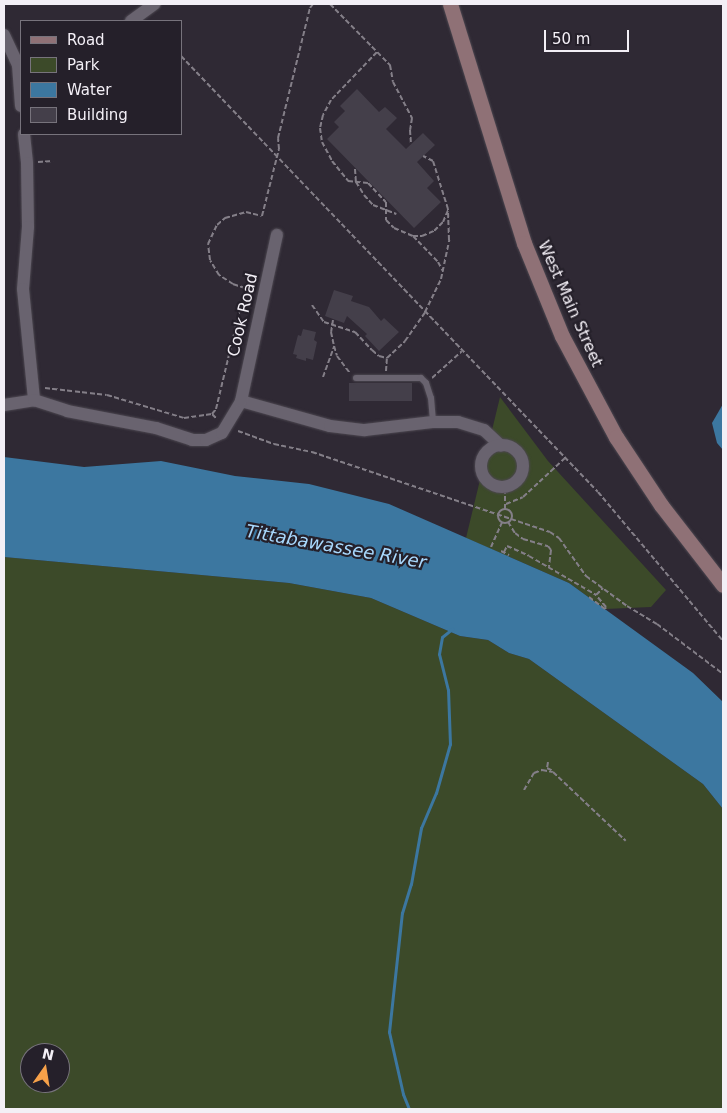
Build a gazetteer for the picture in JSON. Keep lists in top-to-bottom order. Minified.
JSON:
{"streets":{"street":["West Main Street","Cook Road"]},"water":["Tittabawassee River"],"legend":["Road","Park","Water","Building"],"scale_bar":"50 m","north":"top"}
